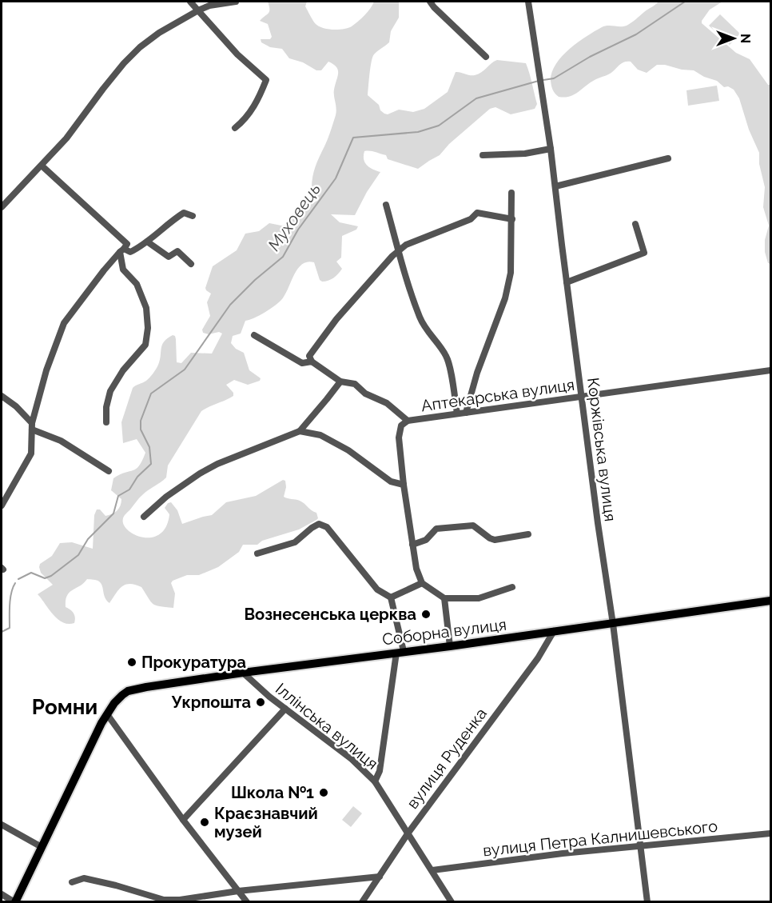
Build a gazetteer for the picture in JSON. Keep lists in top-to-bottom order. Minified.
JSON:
{"streets":{"main road":["Соборна вулиця"],"street":["Аптекарська вулиця","Коржівська вулиця","Іллінська вулиця","вулиця Руденка","вулиця Петра Калнишевського"]},"crossings":[["Аптекарська вулиця","Коржівська вулиця"],["Коржівська вулиця","Соборна вулиця"],["Коржівська вулиця","вулиця Петра Калнишевського"],["Соборна вулиця","Іллінська вулиця"],["Соборна вулиця","вулиця Руденка"],["Іллінська вулиця","вулиця Руденка"],["Іллінська вулиця","вулиця Петра Калнишевського"]],"districts":["Ромни"],"water":["Муховець"],"places":["Вознесенська церква","Прокуратура","Укрпошта","Школа №1","Краєзнавчий музей"],"north":"right"}
